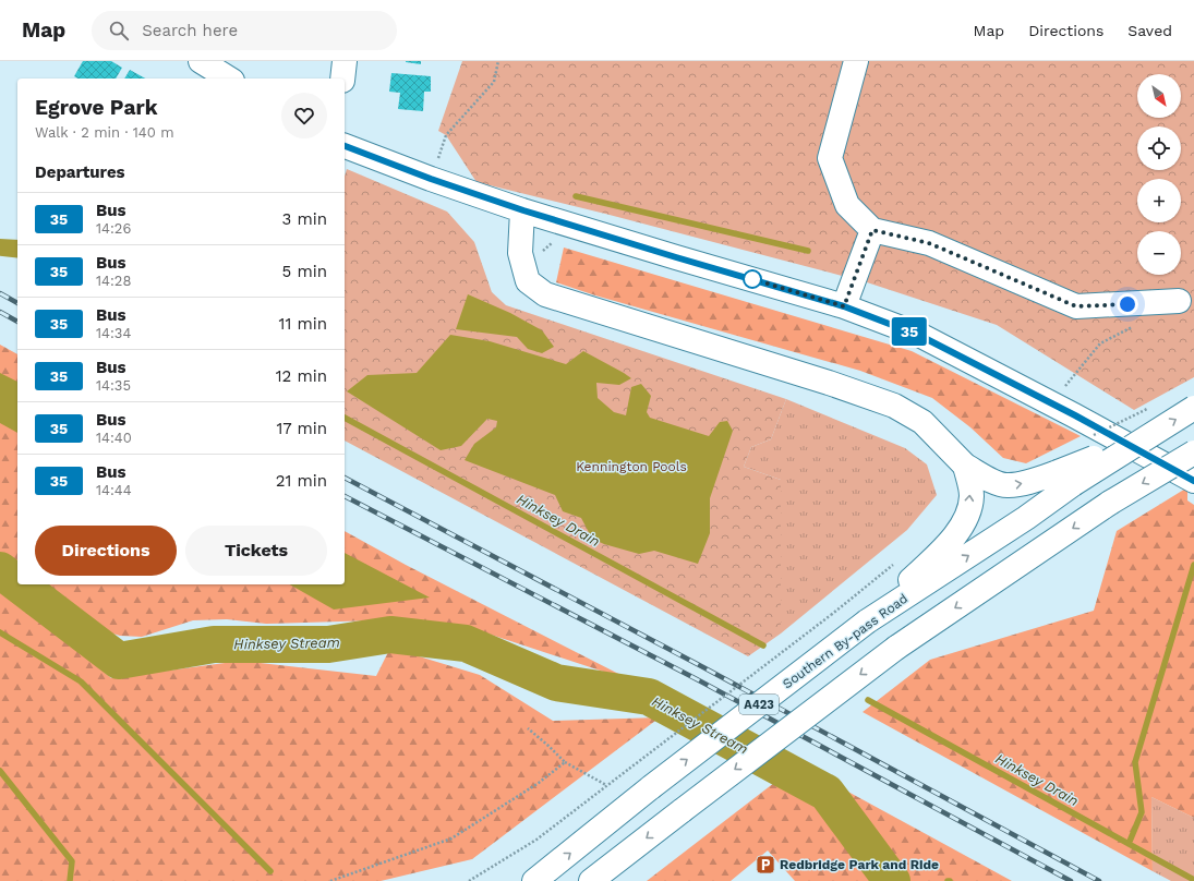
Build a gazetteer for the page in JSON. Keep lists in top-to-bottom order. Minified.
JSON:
{"streets":{"main road":["Southern By-pass Road","A423"]},"water":["Hinksey Drain","Hinksey Stream"],"parks":["Kennington Pools"],"places":{"parking":["Redbridge Park and Ride"]},"lines":["bus line 35"],"north":"bottom right","page":{"header":"Map","search":"Search here","nav":["Map","Directions","Saved"],"on_map":"35","map_buttons":["+","−"],"heading":[["Egrove Park","Walk · 2 min · 140 m"],"Departures"],"list":[{"mark":"35","name":"Bus","note":"14:26","value":"3 min"},{"mark":"35","name":"Bus","note":"14:28","value":"5 min"},{"mark":"35","name":"Bus","note":"14:34","value":"11 min"},{"mark":"35","name":"Bus","note":"14:35","value":"12 min"},{"mark":"35","name":"Bus","note":"14:40","value":"17 min"},{"mark":"35","name":"Bus","note":"14:44","value":"21 min"}],"buttons":["Directions","Tickets"]}}
